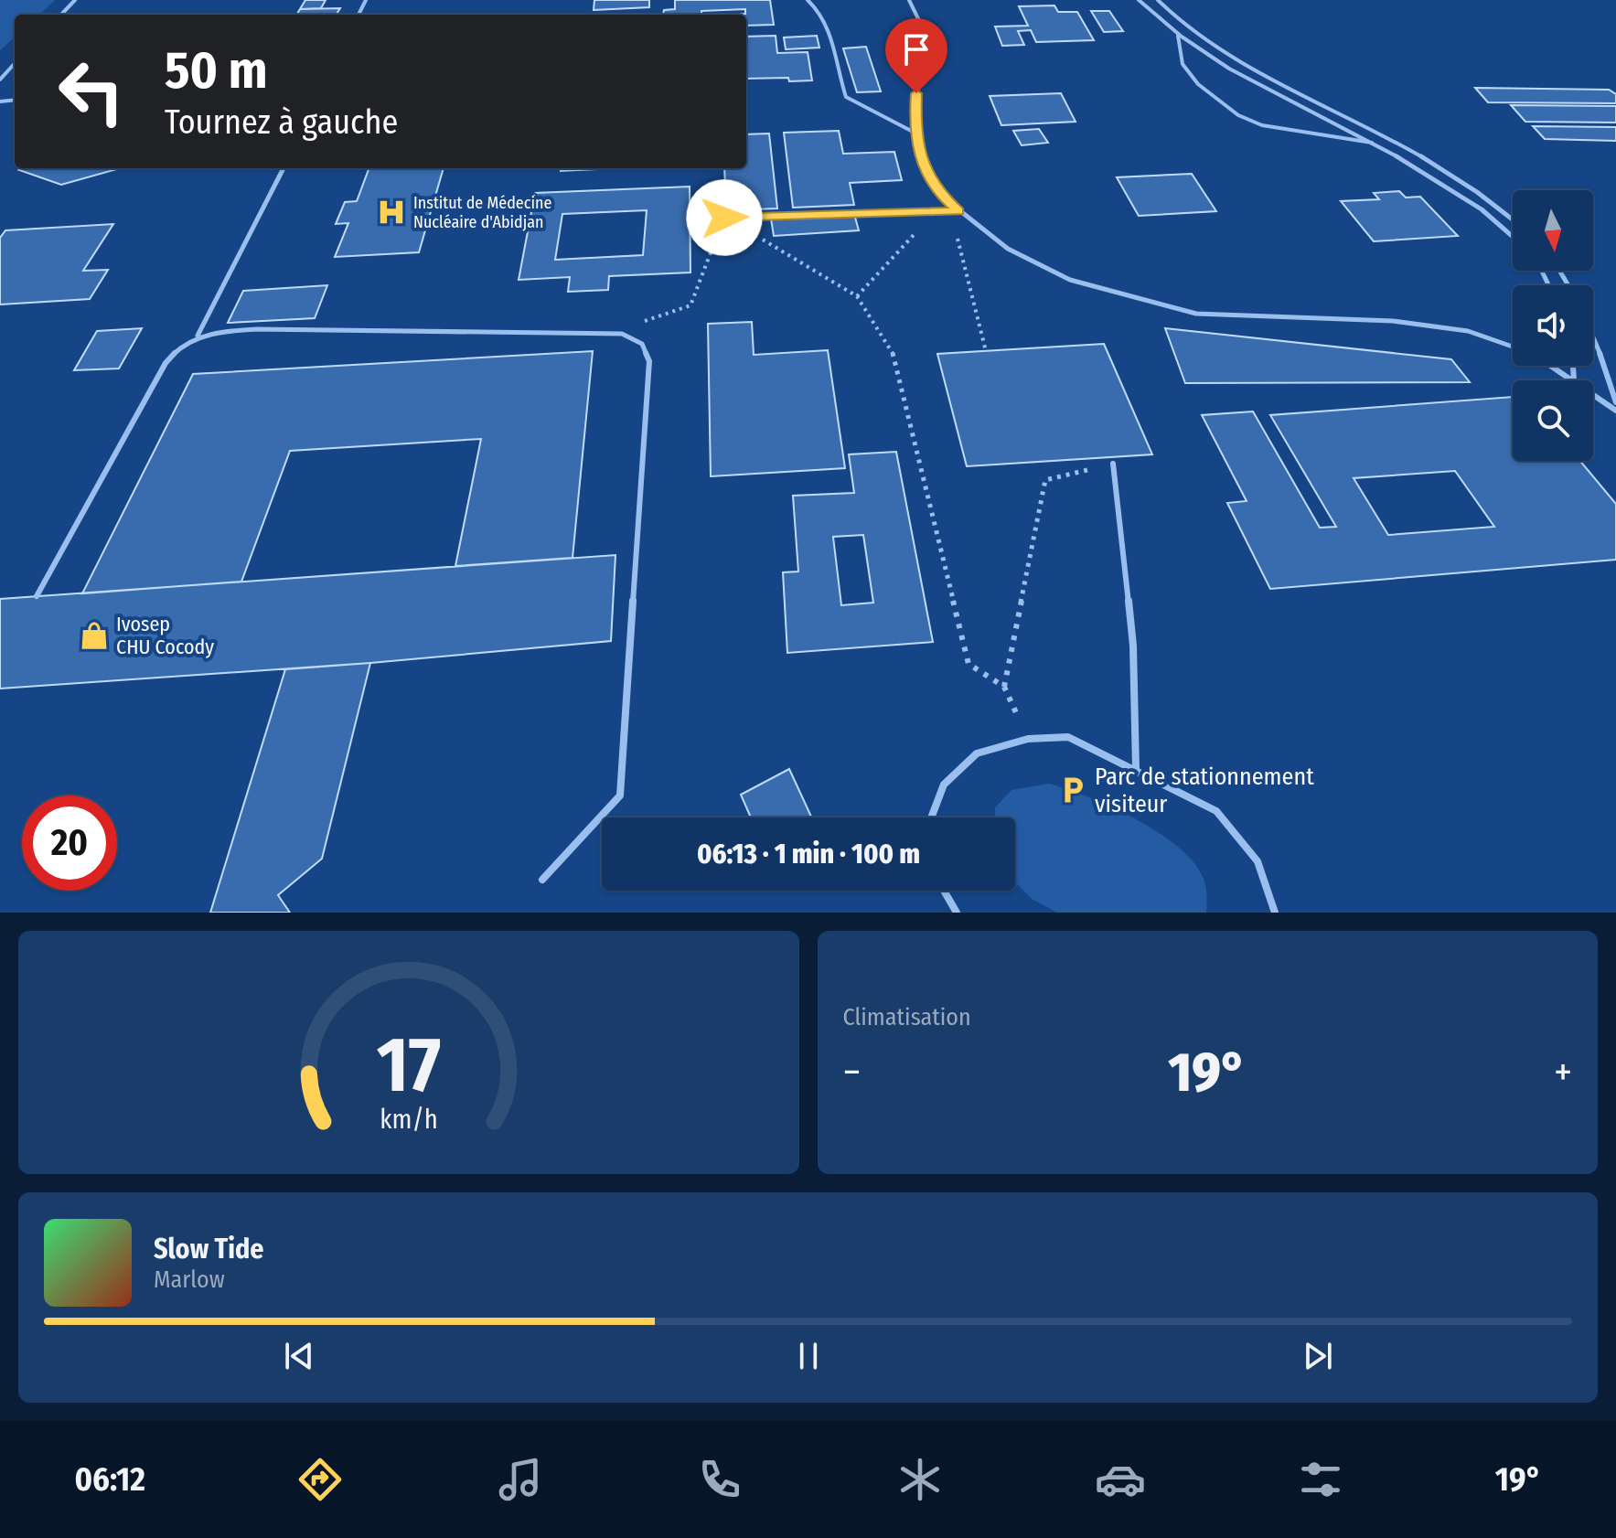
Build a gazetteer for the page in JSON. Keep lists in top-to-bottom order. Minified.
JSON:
{"places":{"hospital":["Institut de Médecine Nucléaire d'Abidjan"],"shop":["Ivosep CHU Cocody"],"parking":["Parc de stationnement visiteur"]},"north":"bottom","page":{"turn":["50 m","Tournez à gauche"],"limit":"20","trip":"06:13 · 1 min · 100 m","tile":"Climatisation","heat":["−","19°","+"],"song":["Slow Tide","Marlow"],"tabs":["06:12","19°"],"gauge":["17","km/h"]}}
